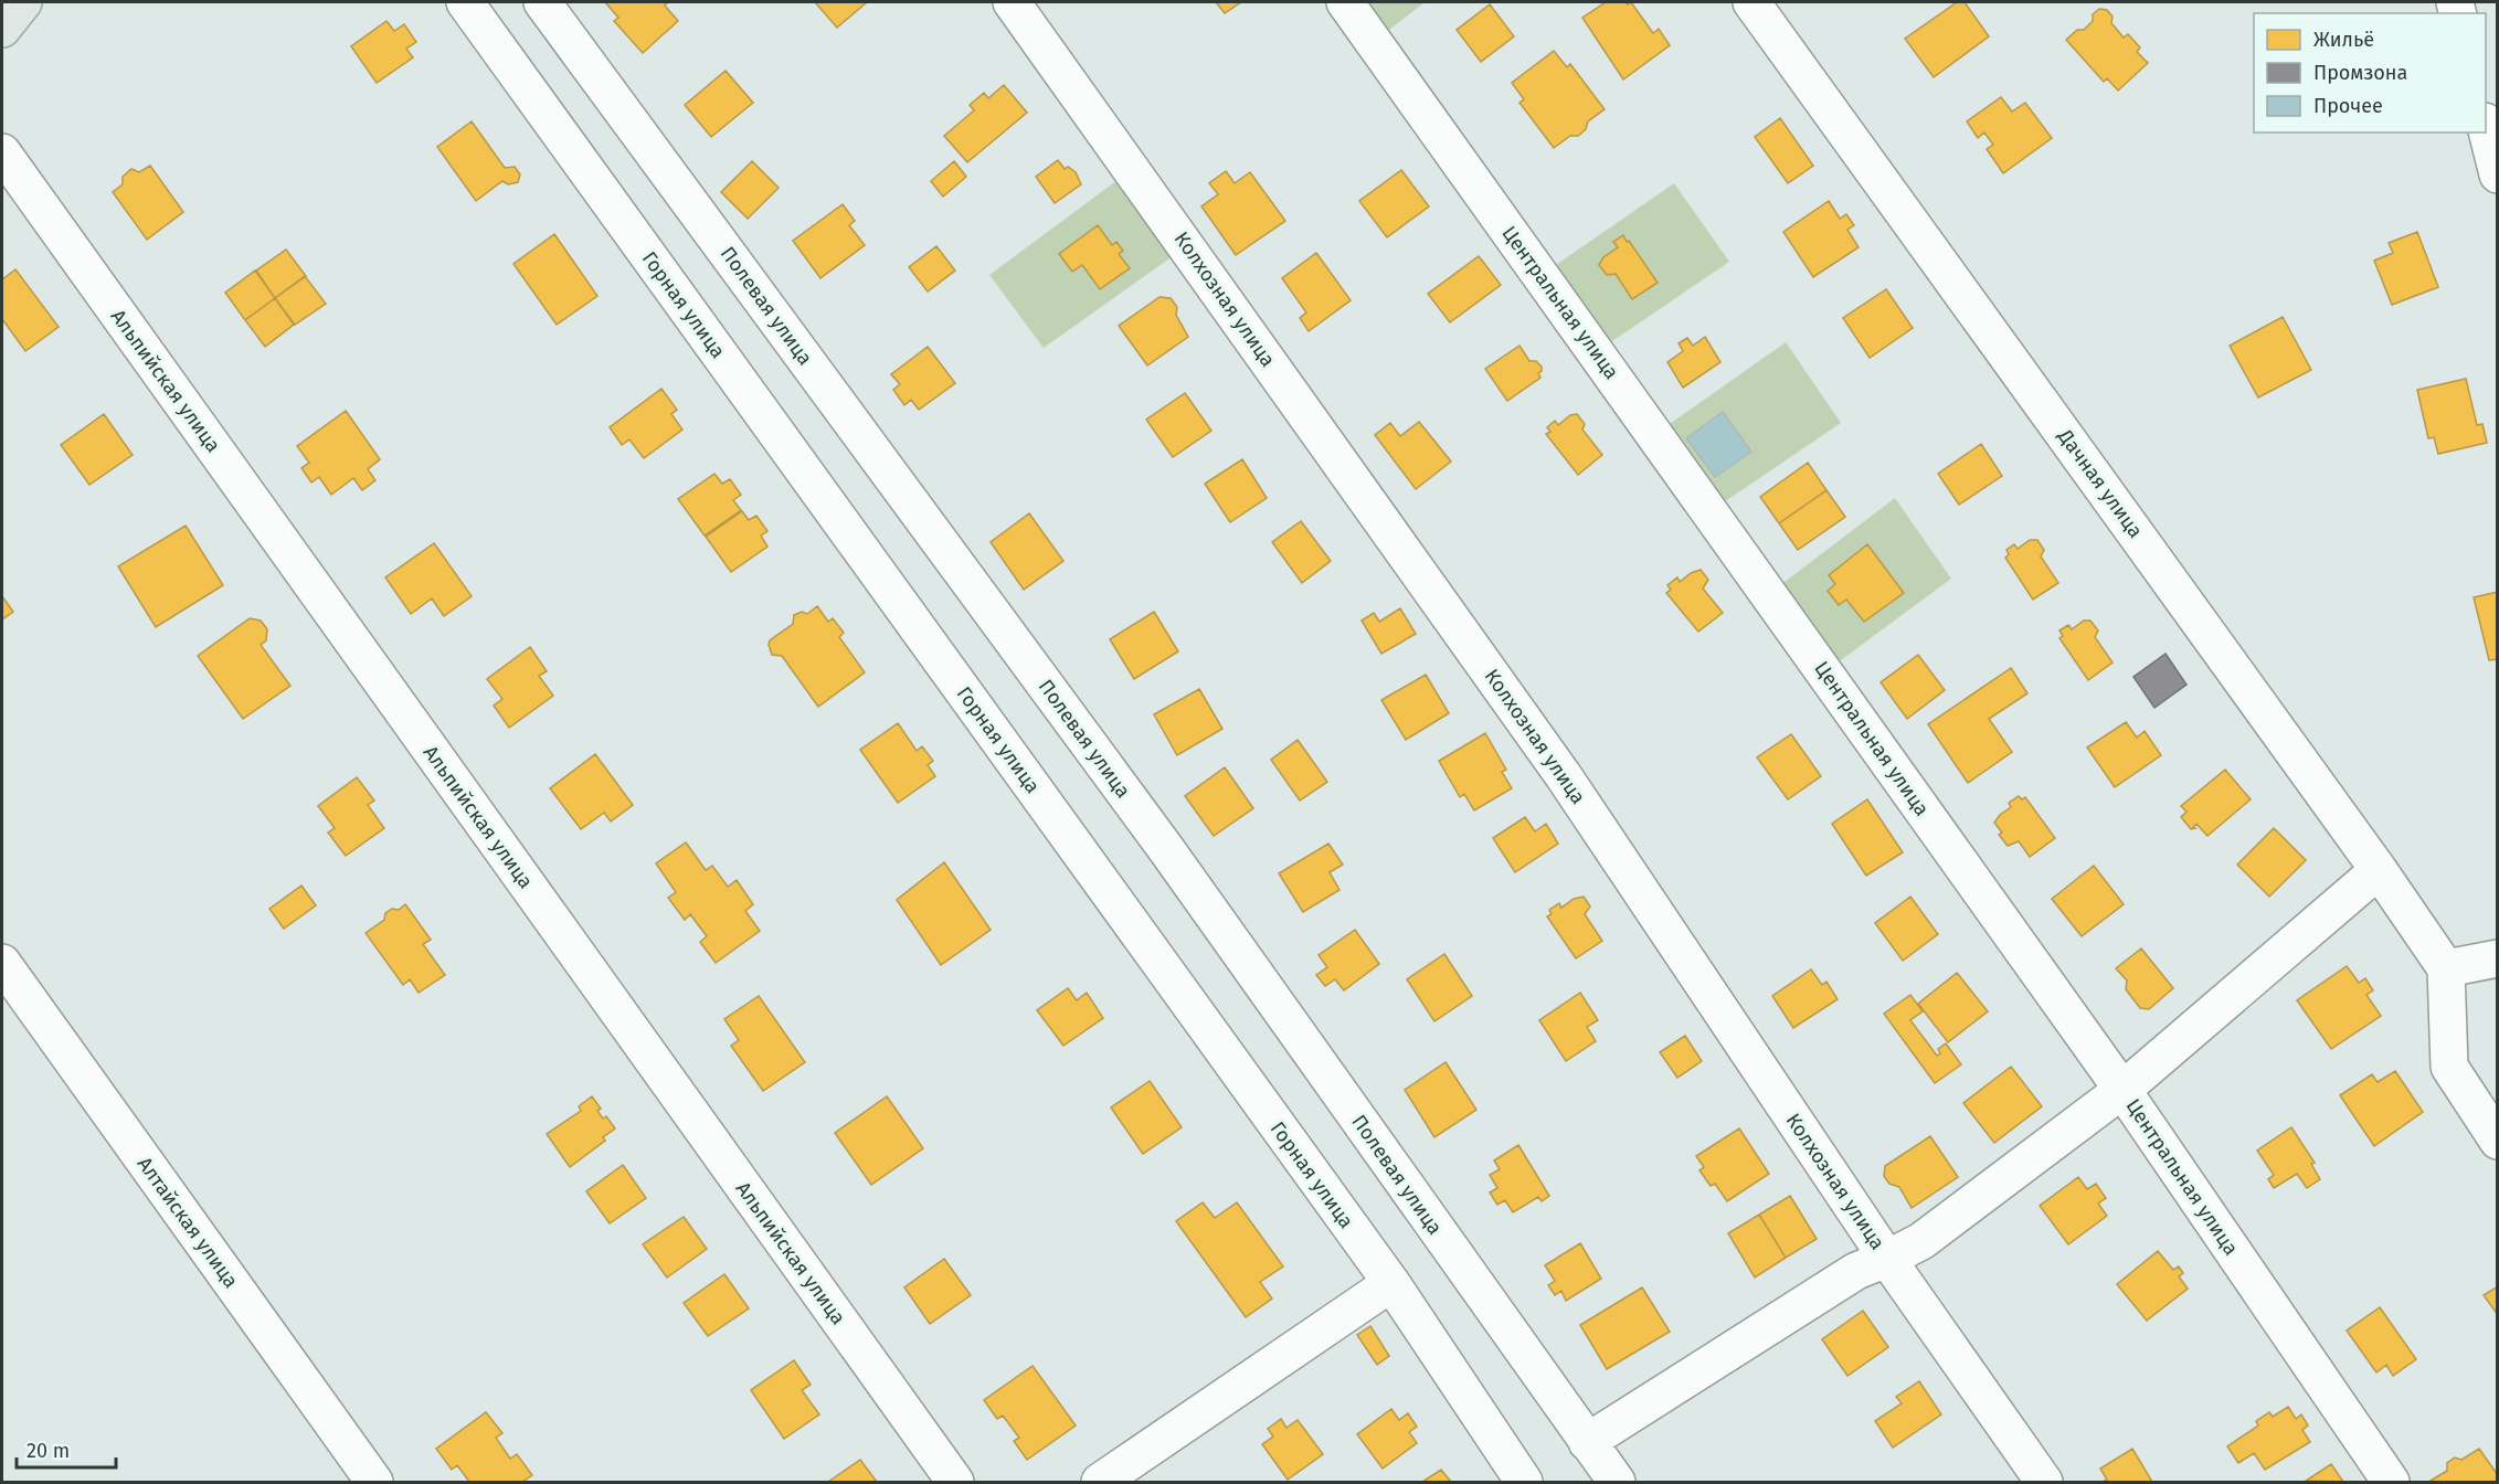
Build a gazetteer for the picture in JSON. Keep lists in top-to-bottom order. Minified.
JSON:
{"streets":{"street":["Колхозная улица","Центральная улица","Горная улица","Полевая улица","Альпийская улица","Дачная улица","Алтайская улица"]},"legend":["Жильё","Промзона","Прочее"],"scale_bar":"20 m"}
